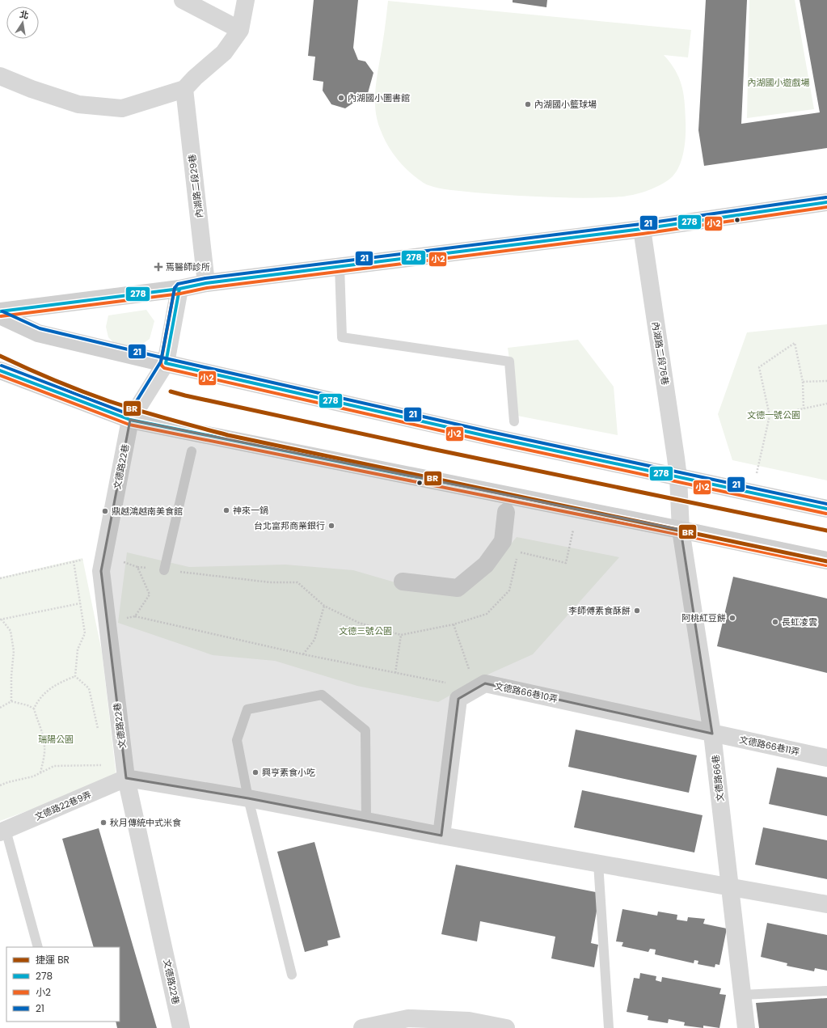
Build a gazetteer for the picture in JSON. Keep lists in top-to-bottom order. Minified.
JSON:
{"streets":{"street":["內湖路二段29巷","內湖路二段76巷","文德路22巷","文德路66巷10弄","文德路66巷11弄","文德路66巷","文德路22巷9弄"]},"crossings":[["內湖路二段76巷","文德路66巷"],["文德路22巷","文德路22巷9弄"],["文德路66巷10弄","文德路66巷11弄"],["文德路66巷10弄","文德路66巷"],["文德路66巷11弄","文德路66巷"]],"parks":["內湖國小遊戲場","文德一號公園","文德三號公園","瑞陽公園"],"places":{"other":["內湖國小圖書館","內湖國小籃球場","神來一鍋","鼎越鴻越南美食館","台北富邦商業銀行","李師傅素食酥餅","阿桃紅豆餅","長虹凌雲","興亨素食小吃","秋月傳統中式米食"],"health":["焉醫師診所"]},"lines":["transit line 21","transit line 278","transit line 小2","metro line BR"],"legend":["捷運 BR","278","小2","21"],"north":"top"}
